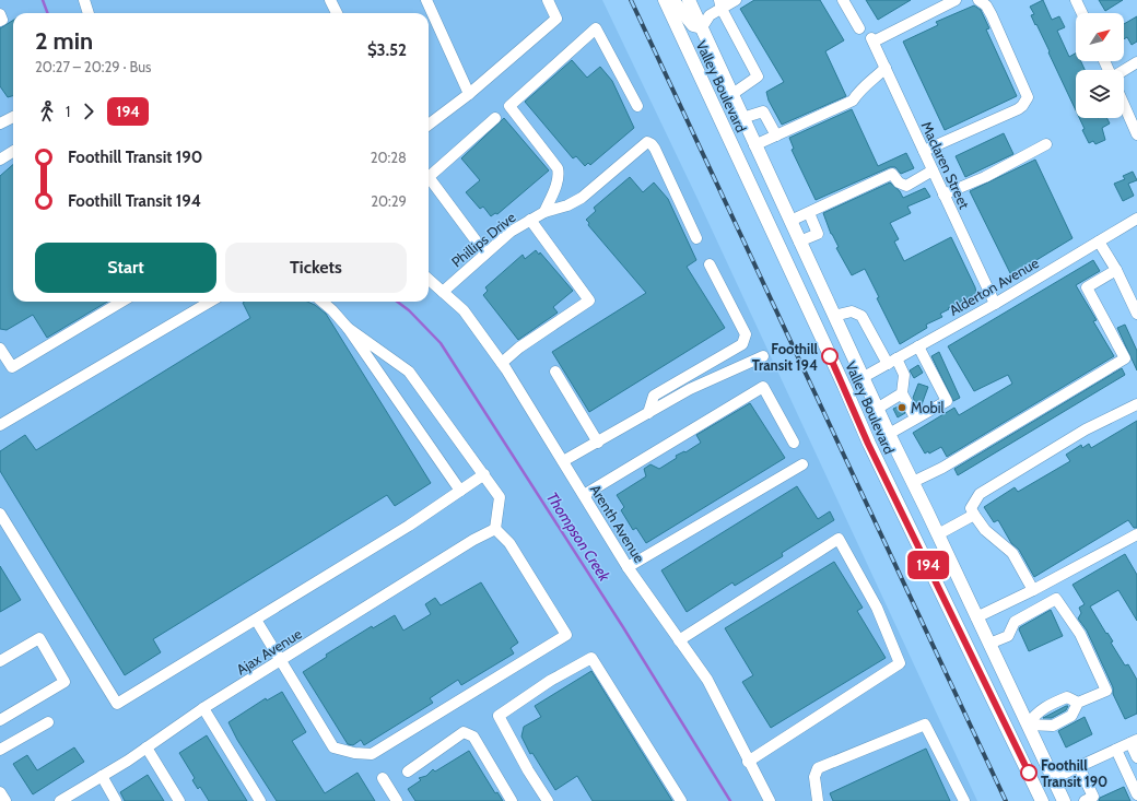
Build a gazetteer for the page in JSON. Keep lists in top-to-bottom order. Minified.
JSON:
{"streets":{"main road":["Valley Boulevard"],"street":["Maclaren Street","Phillips Drive","Alderton Avenue","Arenth Avenue","Ajax Avenue"]},"crossings":[["Valley Boulevard","Alderton Avenue"],["Maclaren Street","Alderton Avenue"],["Phillips Drive","Arenth Avenue"]],"water":["Thompson Creek"],"places":["Foothill Transit 194","Mobil","Foothill Transit 190"],"lines":["bus line 194"],"north":"top right","page":{"on_map":"194","heading":["2 min","20:27 – 20:29 · Bus","$3.52"],"legs":["1","194"],"list":[{"name":"Foothill Transit 190","value":"20:28"},{"name":"Foothill Transit 194","value":"20:29"}],"buttons":["Start","Tickets"]}}
